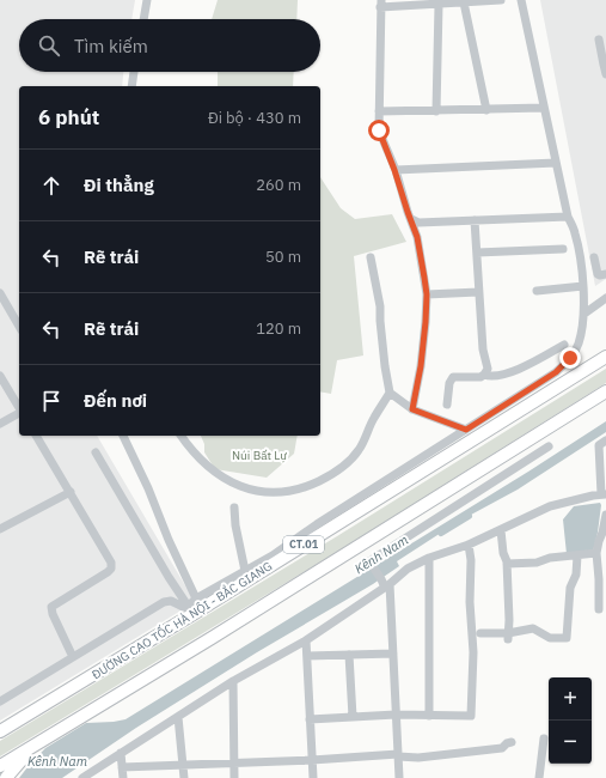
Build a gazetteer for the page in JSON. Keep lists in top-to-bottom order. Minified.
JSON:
{"streets":{"highway":["CT.01","ĐƯỜNG CAO TỐC HÀ NỘI - BẮC GIANG"]},"water":["Kênh Nam"],"parks":["Núi Bất Lự"],"page":{"search":"Tìm kiếm","heading":["6 phút","Đi bộ · 430 m"],"list":[["Đi thẳng","260 m"],["Rẽ trái","50 m"],["Rẽ trái","120 m"],"Đến nơi"],"map_buttons":["+","−"]}}
